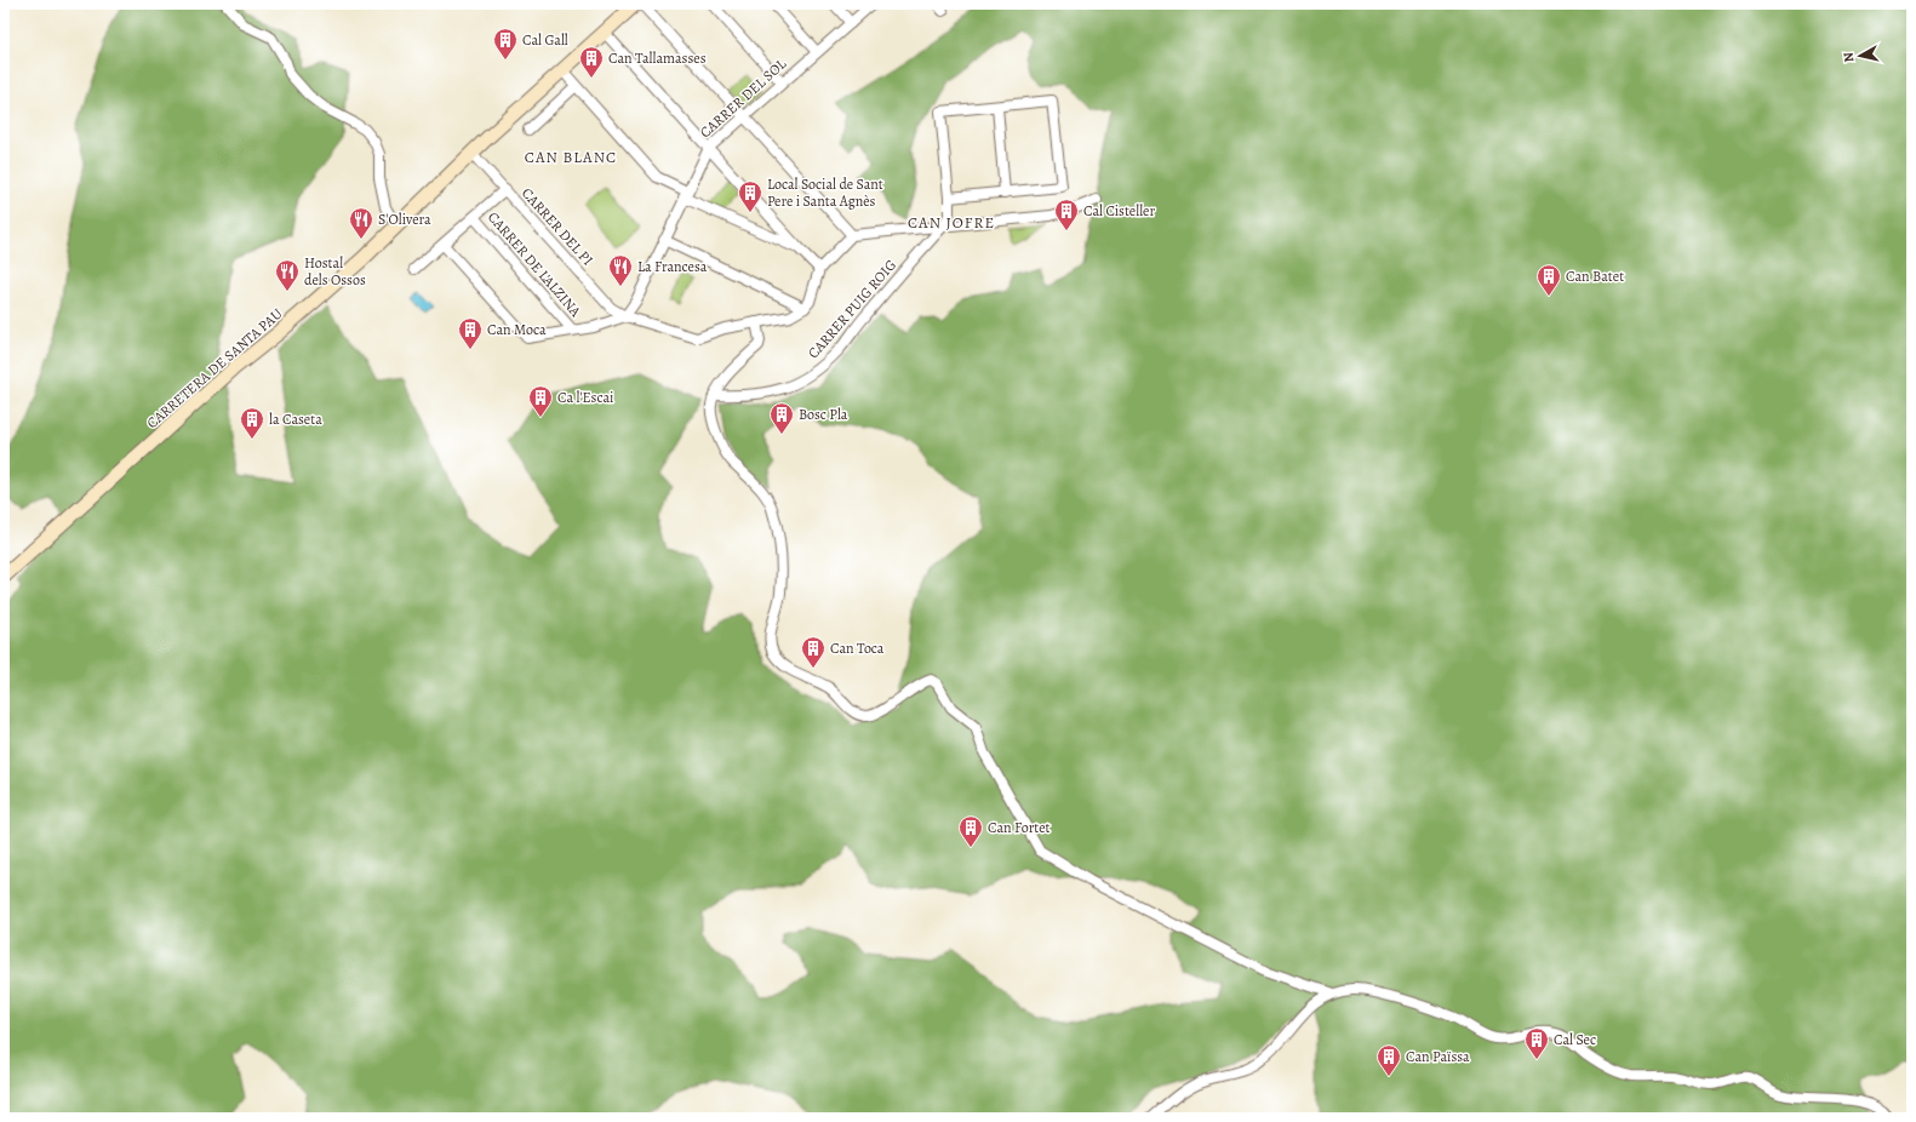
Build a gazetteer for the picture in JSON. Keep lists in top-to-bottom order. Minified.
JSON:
{"streets":{"main road":["CARRETERA DE SANTA PAU"],"street":["CARRER DEL SOL","CARRER DEL PI","CARRER DE L'ALZINA","CARRER PUIG ROIG"]},"crossings":[["CARRER DEL SOL","CARRER DEL PI"],["CARRER DEL PI","CARRETERA DE SANTA PAU"]],"districts":["CAN BLANC","CAN JOFRE"],"places":{"building":["Cal Gall","Can Tallamasses","Local Social de Sant Pere i Santa Agnès","Cal Cisteller","Can Batet","Can Moca","Ca l'Escai","Bosc Pla","la Caseta","Can Toca","Can Fortet","Cal Sec","Can Païssa"],"restaurant":["S'Olivera","La Francesa","Hostal dels Ossos"]},"north":"left"}
